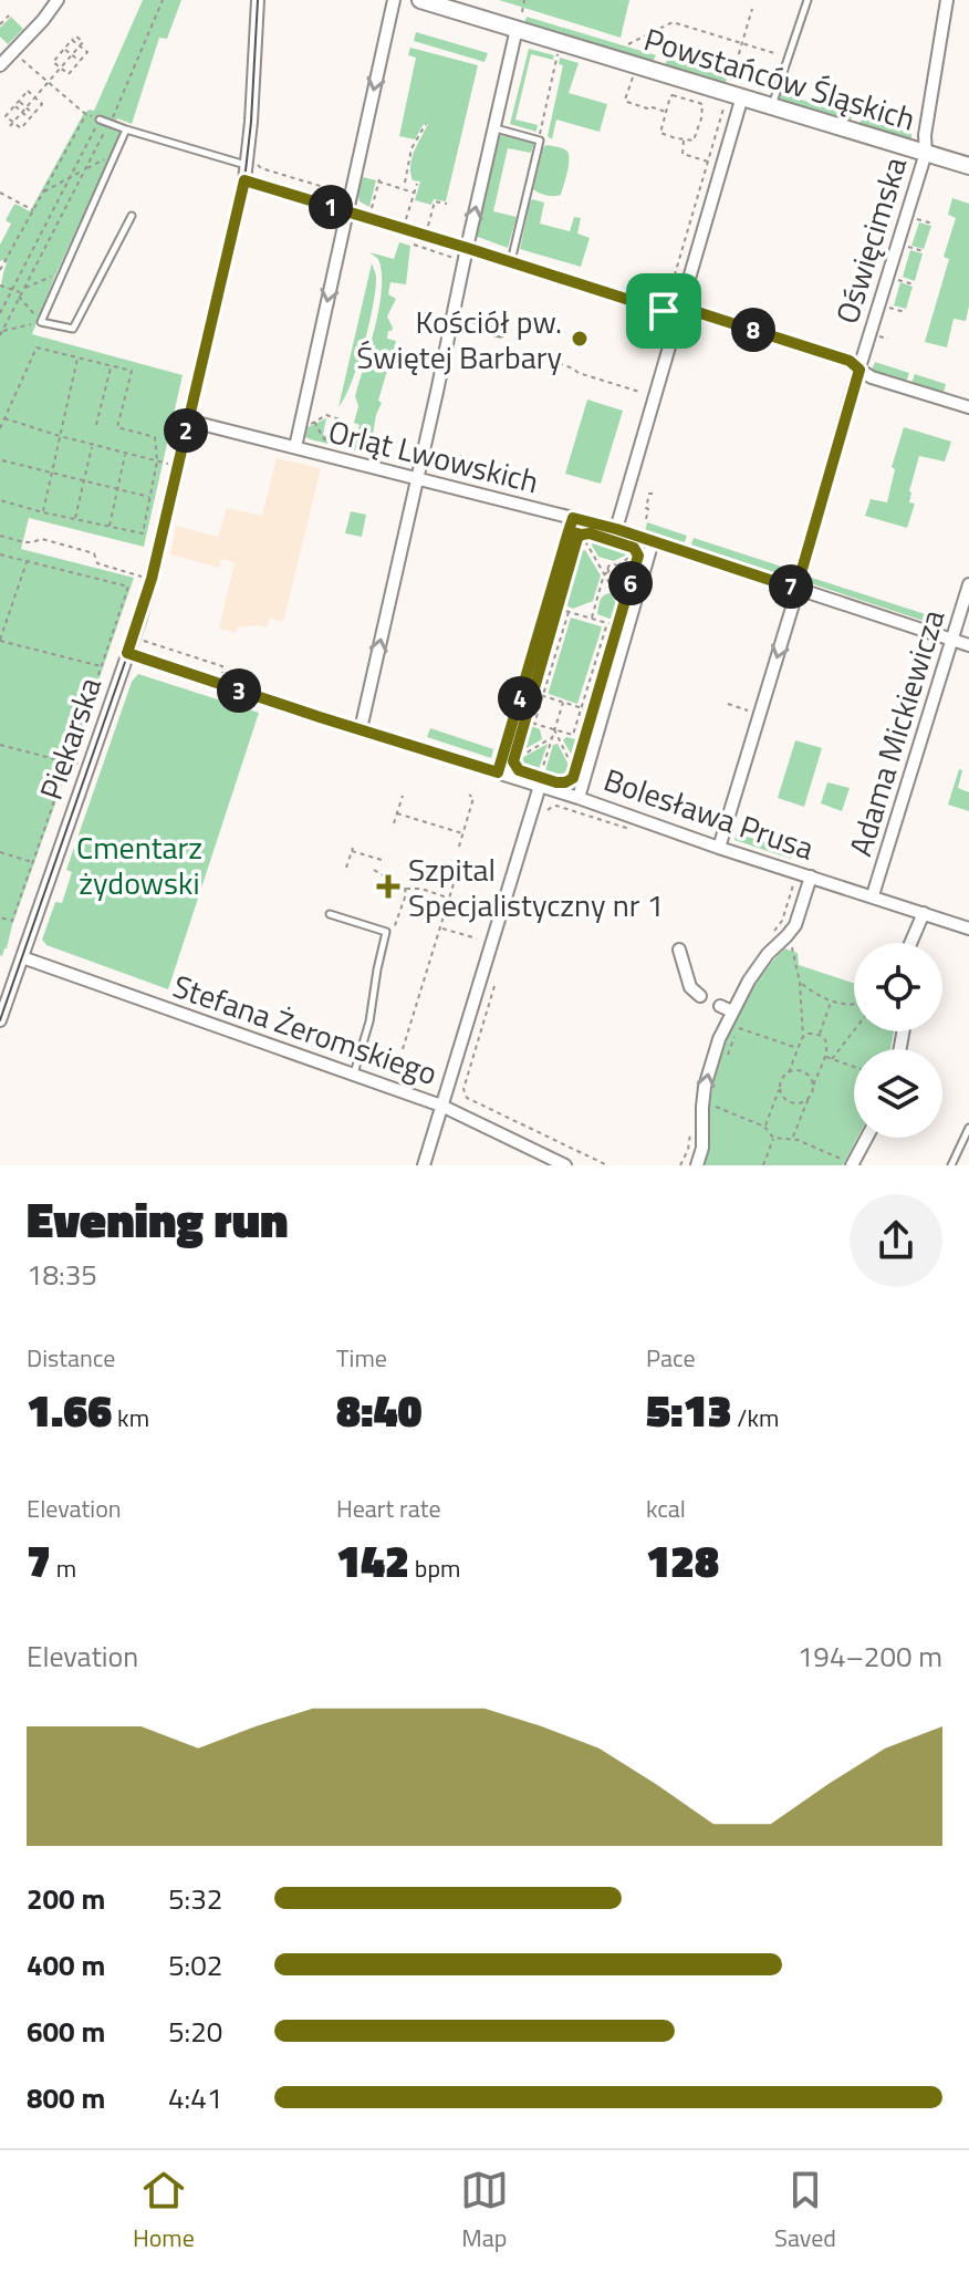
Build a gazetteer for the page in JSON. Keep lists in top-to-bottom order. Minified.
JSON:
{"streets":{"street":["Powstańców Śląskich","Oświęcimska","Orląt Lwowskich","Adama Mickiewicza","Piekarska","Bolesława Prusa","Stefana Żeromskiego"]},"crossings":[["Powstańców Śląskich","Oświęcimska"],["Oświęcimska","Orląt Lwowskich"],["Oświęcimska","Bolesława Prusa"],["Orląt Lwowskich","Adama Mickiewicza"],["Orląt Lwowskich","Piekarska"],["Adama Mickiewicza","Bolesława Prusa"],["Piekarska","Bolesława Prusa"],["Piekarska","Stefana Żeromskiego"]],"parks":["Cmentarz żydowski"],"places":{"other":["Kościół pw. Świętej Barbary"],"health":["Szpital Specjalistyczny nr 1"]},"page":{"pins":["1","8","2","6","7","3","4"],"heading":["Evening run","18:35"],"stats":[["Distance","1.66 km"],["Time","8:40"],["Pace","5:13 /km"],["Elevation","7 m"],["Heart rate","142 bpm"],["kcal","128"]],"chart":["Elevation","194–200 m"],"list":[{"name":"200 m","note":"5:32"},{"name":"400 m","note":"5:02"},{"name":"600 m","note":"5:20"},{"name":"800 m","note":"4:41"}],"tabs":["Home","Map","Saved"]}}
